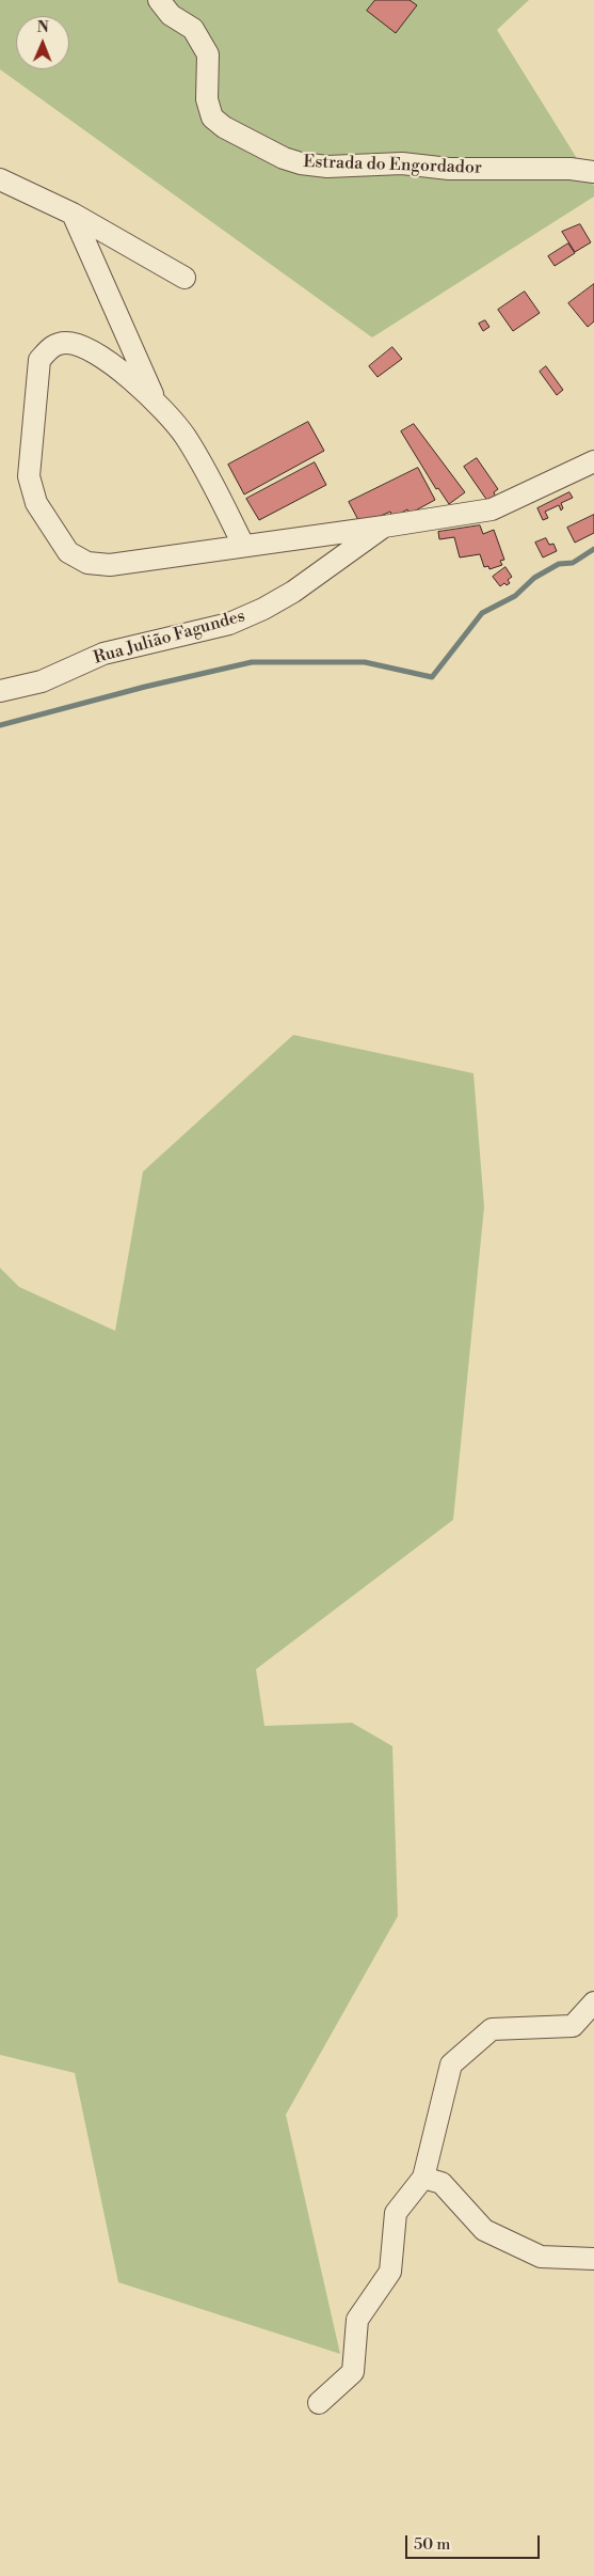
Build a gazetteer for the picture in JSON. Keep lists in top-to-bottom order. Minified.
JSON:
{"streets":{"street":["Estrada do Engordador","Rua Julião Fagundes"]},"scale_bar":"50 m","north":"top"}
